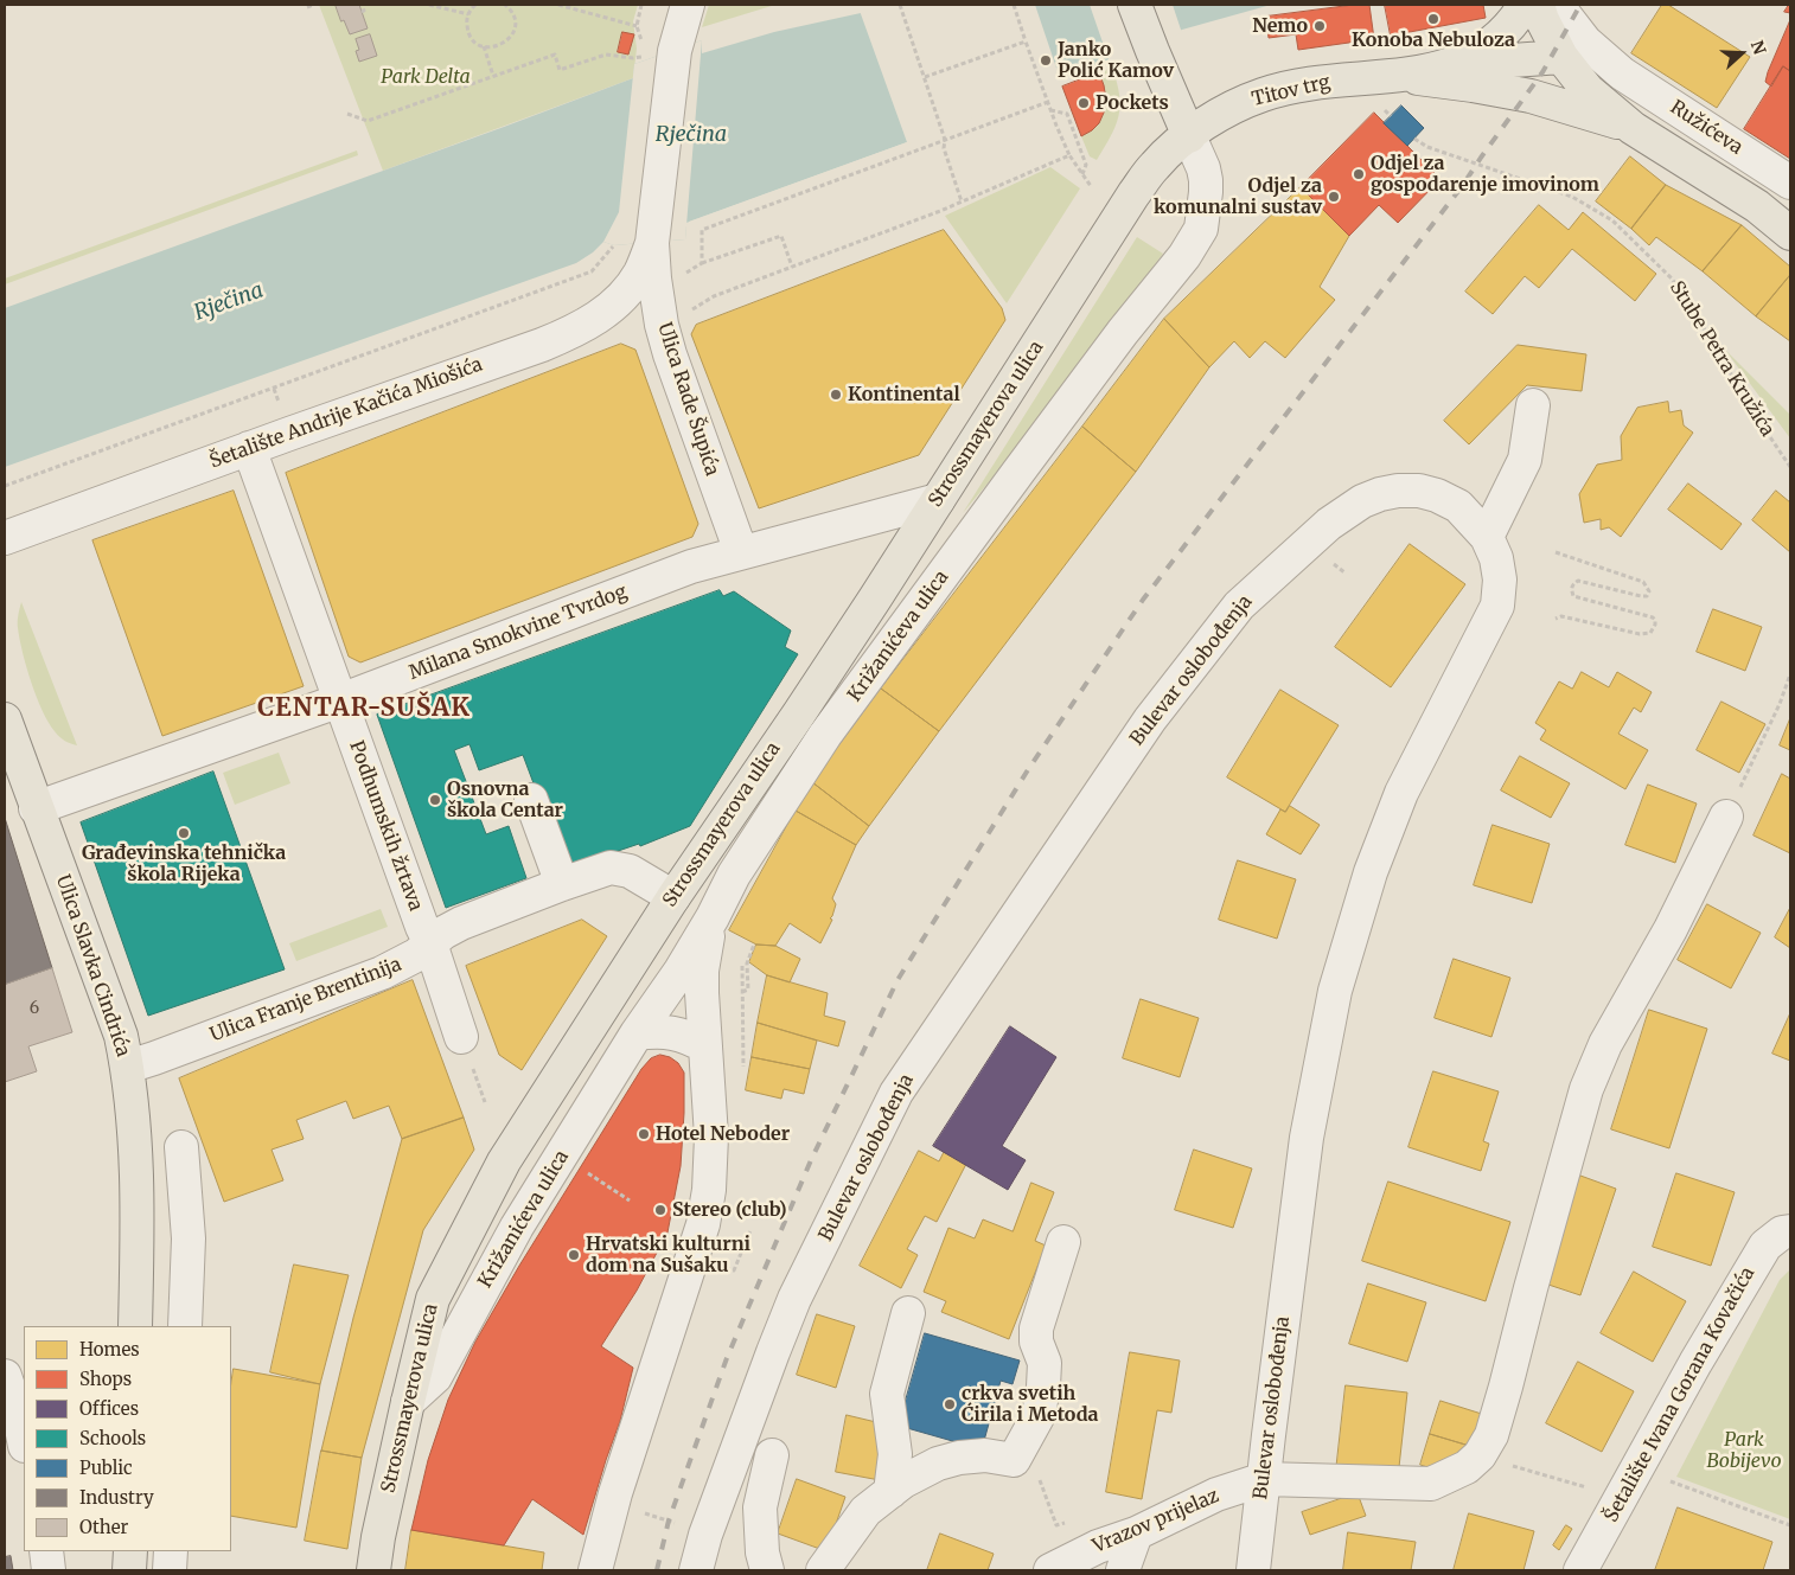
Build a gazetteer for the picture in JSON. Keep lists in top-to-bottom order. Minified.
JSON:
{"streets":{"main road":["Titov trg","Strossmayerova ulica","Ulica Slavka Cindrića"],"street":["Ružićeva","Ulica Rade Šupića","Šetalište Andrije Kačića Miošića","Milana Smokvine Tvrdog","Križanićeva ulica","Bulevar oslobođenja","Podhumskih žrtava","Ulica Franje Brentinija","Šetalište Ivana Gorana Kovačića","Vrazov prijelaz"],"path":["Stube Petra Kružića"]},"crossings":[["Titov trg","Strossmayerova ulica"],["Titov trg","Križanićeva ulica"],["Ulica Rade Šupića","Šetalište Andrije Kačića Miošića"],["Ulica Rade Šupića","Milana Smokvine Tvrdog"],["Šetalište Andrije Kačića Miošića","Podhumskih žrtava"],["Strossmayerova ulica","Milana Smokvine Tvrdog"],["Strossmayerova ulica","Križanićeva ulica"],["Strossmayerova ulica","Ulica Franje Brentinija"],["Milana Smokvine Tvrdog","Podhumskih žrtava"],["Milana Smokvine Tvrdog","Ulica Slavka Cindrića"],["Bulevar oslobođenja","Vrazov prijelaz"],["Podhumskih žrtava","Ulica Franje Brentinija"],["Ulica Slavka Cindrića","Ulica Franje Brentinija"]],"districts":["CENTAR-SUŠAK"],"water":["Rječina"],"parks":["Park Delta","Park Bobijevo"],"places":["Konoba Nebuloza","Nemo","Janko Polić Kamov","Pockets","Odjel za gospodarenje imovinom","Odjel za komunalni sustav","Kontinental","Osnovna škola Centar","Građevinska tehnička škola Rijeka","Hotel Neboder","Stereo (club)","Hrvatski kulturni dom na Sušaku","crkva svetih Ćirila i Metoda"],"house_numbers":["6"],"legend":["Homes","Shops","Offices","Schools","Public","Industry","Other"],"north":"right"}
